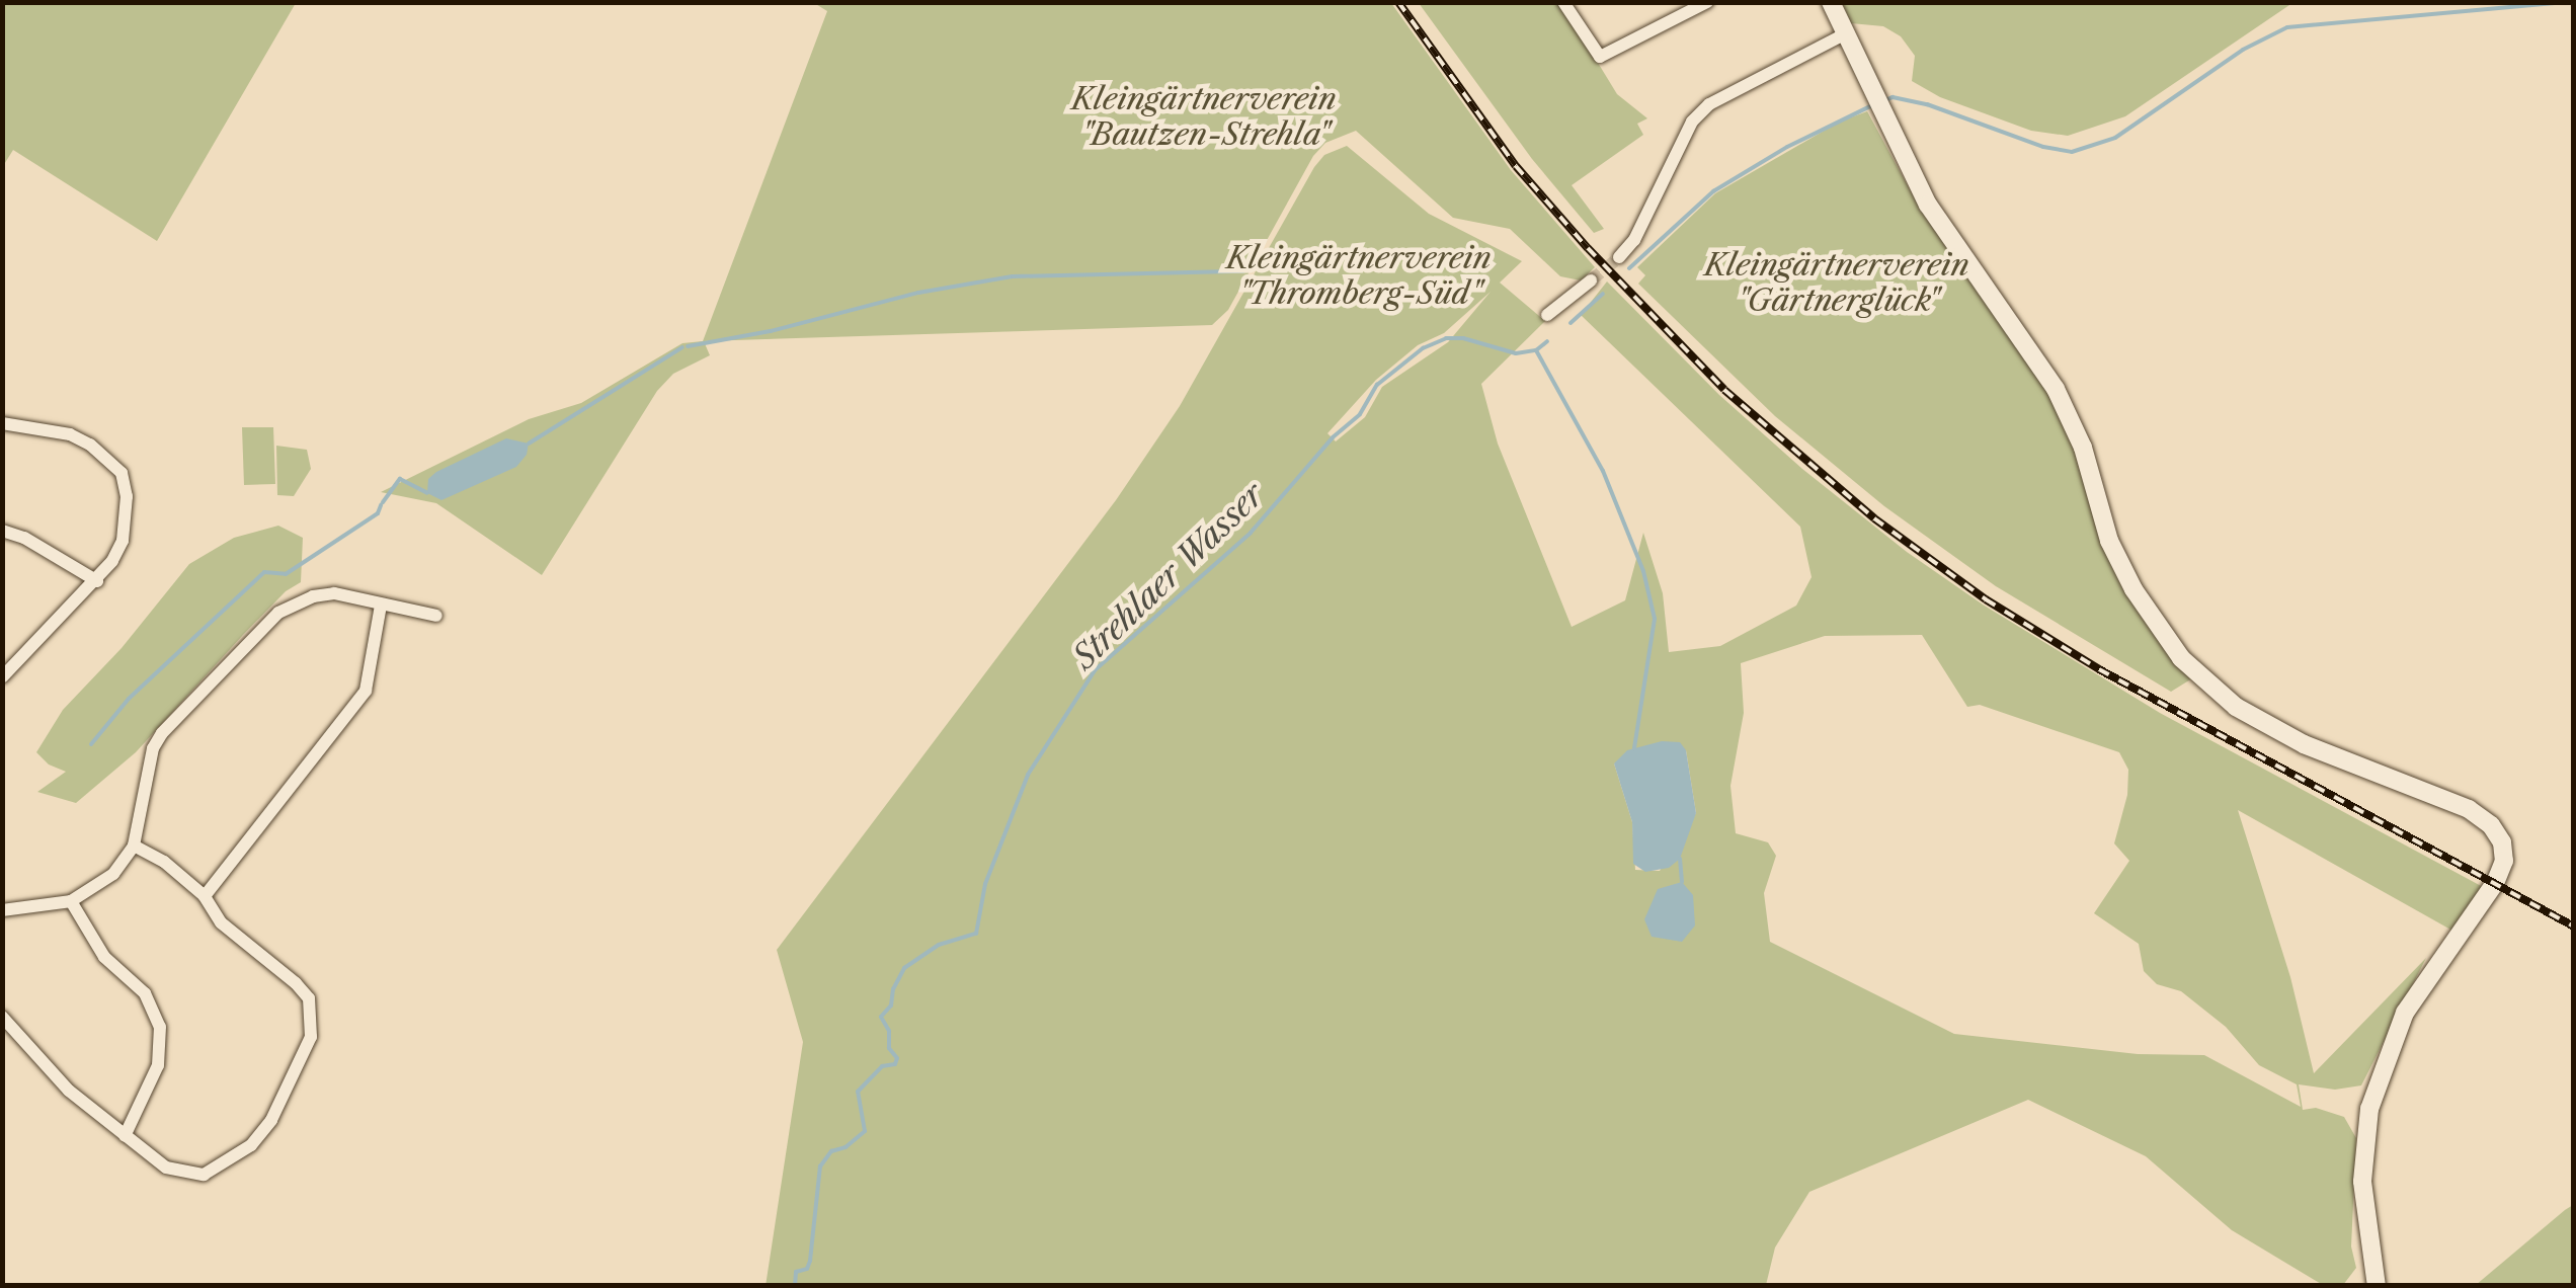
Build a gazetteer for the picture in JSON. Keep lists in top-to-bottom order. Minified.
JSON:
{"water":["Strehlaer Wasser"],"parks":["Kleingärtnerverein \"Bautzen-Strehla\"","Kleingärtnerverein \"Thromberg-Süd\"","Kleingärtnerverein \"Gärtnerglück\""]}
